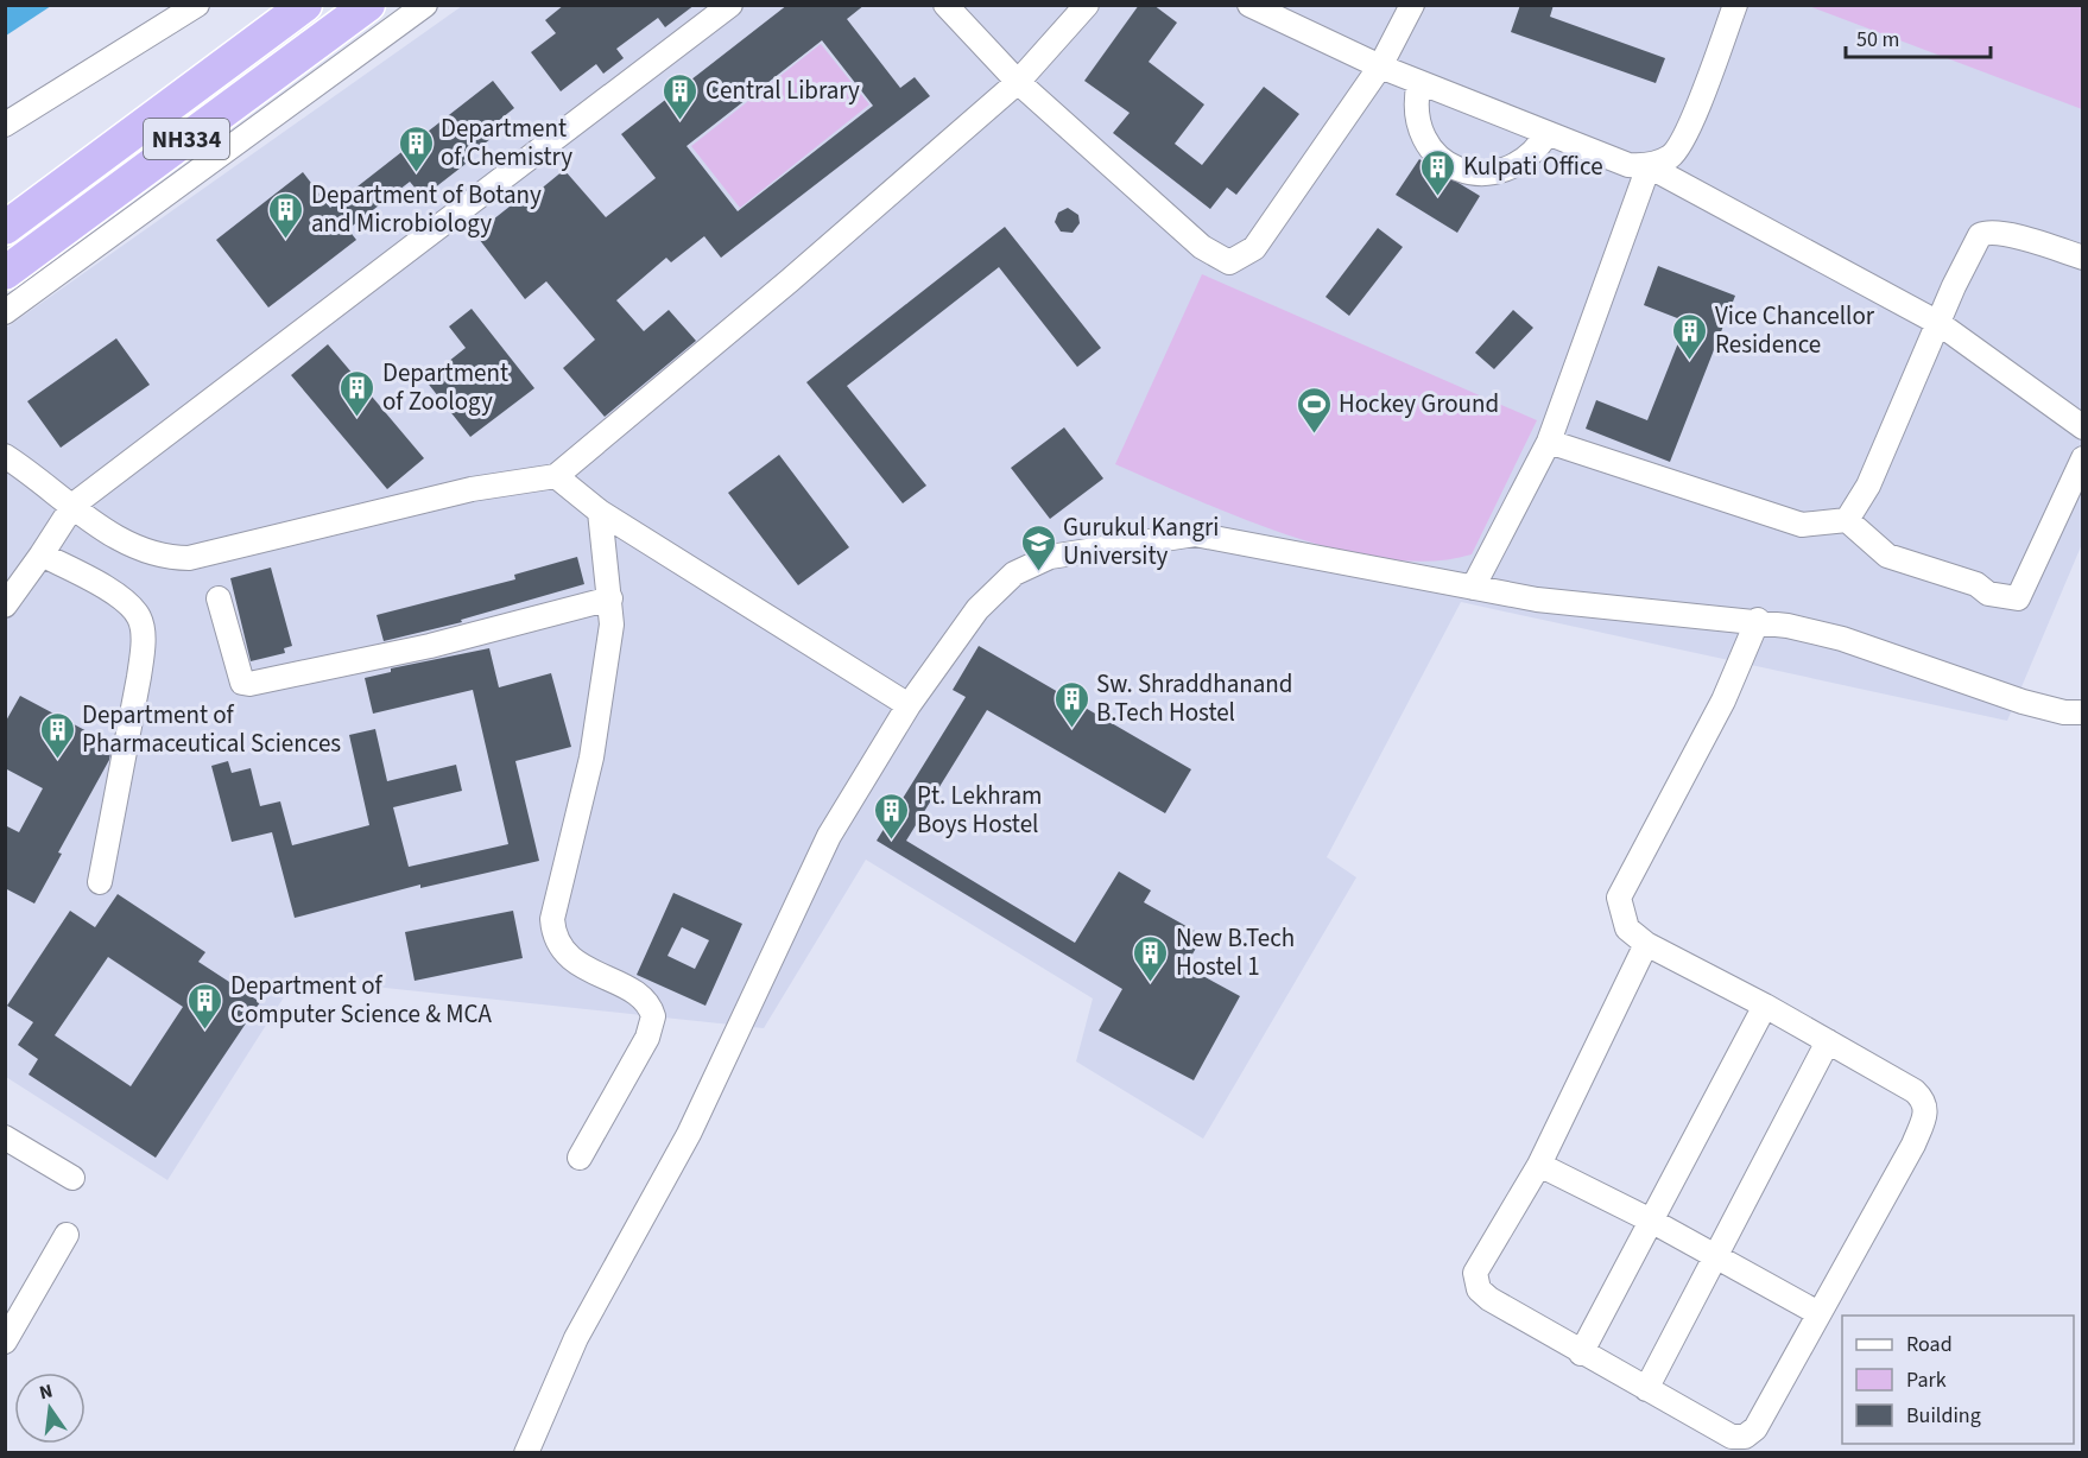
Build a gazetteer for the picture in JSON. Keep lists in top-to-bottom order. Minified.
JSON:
{"streets":{"highway":["NH334"]},"places":{"building":["Central Library","Department of Chemistry","Kulpati Office","Department of Botany and Microbiology","Vice Chancellor Residence","Department of Zoology","Sw. Shraddhanand B.Tech Hostel","Department of Pharmaceutical Sciences","Pt. Lekhram Boys Hostel","New B.Tech Hostel 1","Department of Computer Science & MCA"],"sports":["Hockey Ground"],"school or university":["Gurukul Kangri University"]},"legend":["Road","Park","Building"],"scale_bar":"50 m","north":"top"}
